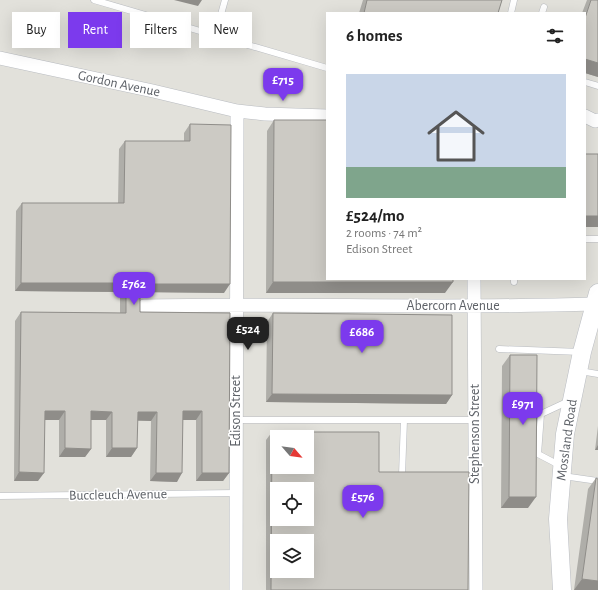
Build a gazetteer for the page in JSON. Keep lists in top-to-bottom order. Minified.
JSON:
{"streets":{"street":["Gordon Avenue","Abercorn Avenue","Edison Street","Stephenson Street","Mossland Road"],"lane":["Buccleuch Avenue"]},"crossings":[["Gordon Avenue","Edison Street"],["Abercorn Avenue","Edison Street"],["Abercorn Avenue","Stephenson Street"],["Abercorn Avenue","Mossland Road"],["Edison Street","Buccleuch Avenue"]],"north":"bottom right","page":{"chip":["Buy","Rent","Filters","New"],"heading":"6 homes","list":[{"name":"£524/mo","note":"2 rooms · 74 m² · Edison Street"}],"price":["£715","£762","£524","£686","£971","£576"]}}
